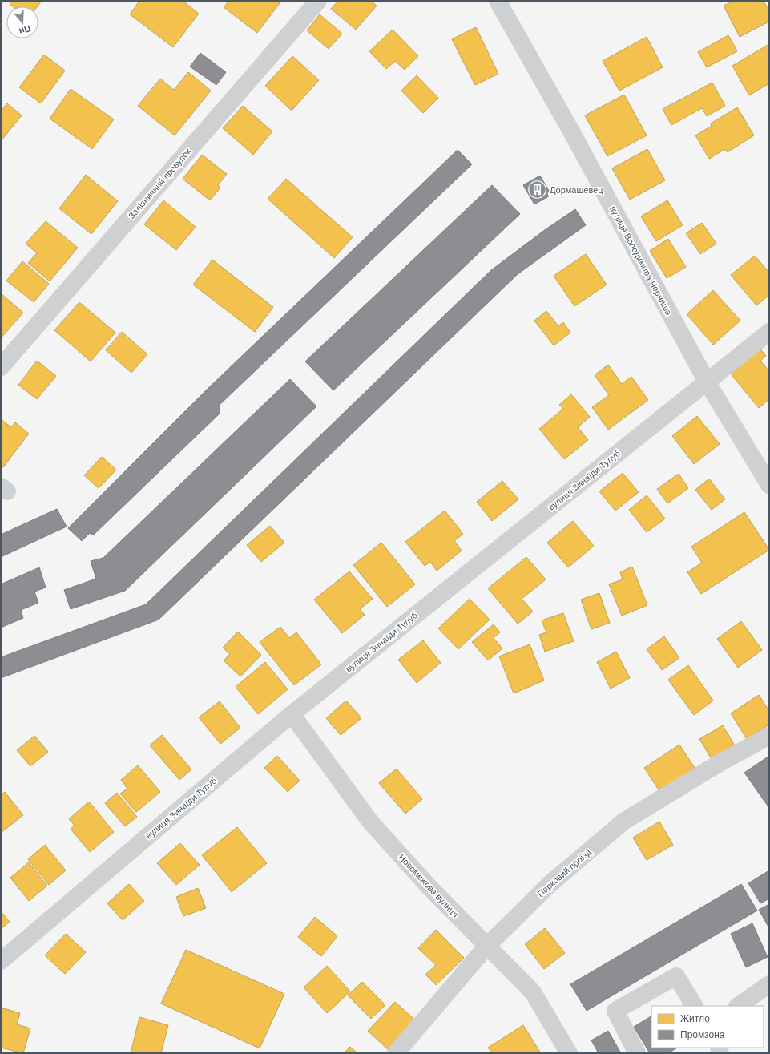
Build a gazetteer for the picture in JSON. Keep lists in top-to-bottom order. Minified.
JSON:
{"streets":{"street":["Залізничний провулок","вулиця Володимира Черниша","вулиця Зинаїди Тулуб","Парковий проїзд","Новомежова вулиця"]},"crossings":[["вулиця Володимира Черниша","вулиця Зинаїди Тулуб"],["вулиця Зинаїди Тулуб","Новомежова вулиця"],["Парковий проїзд","Новомежова вулиця"]],"places":{"building":["Дормашевец"]},"legend":["Житло","Промзона"],"north":"bottom"}
